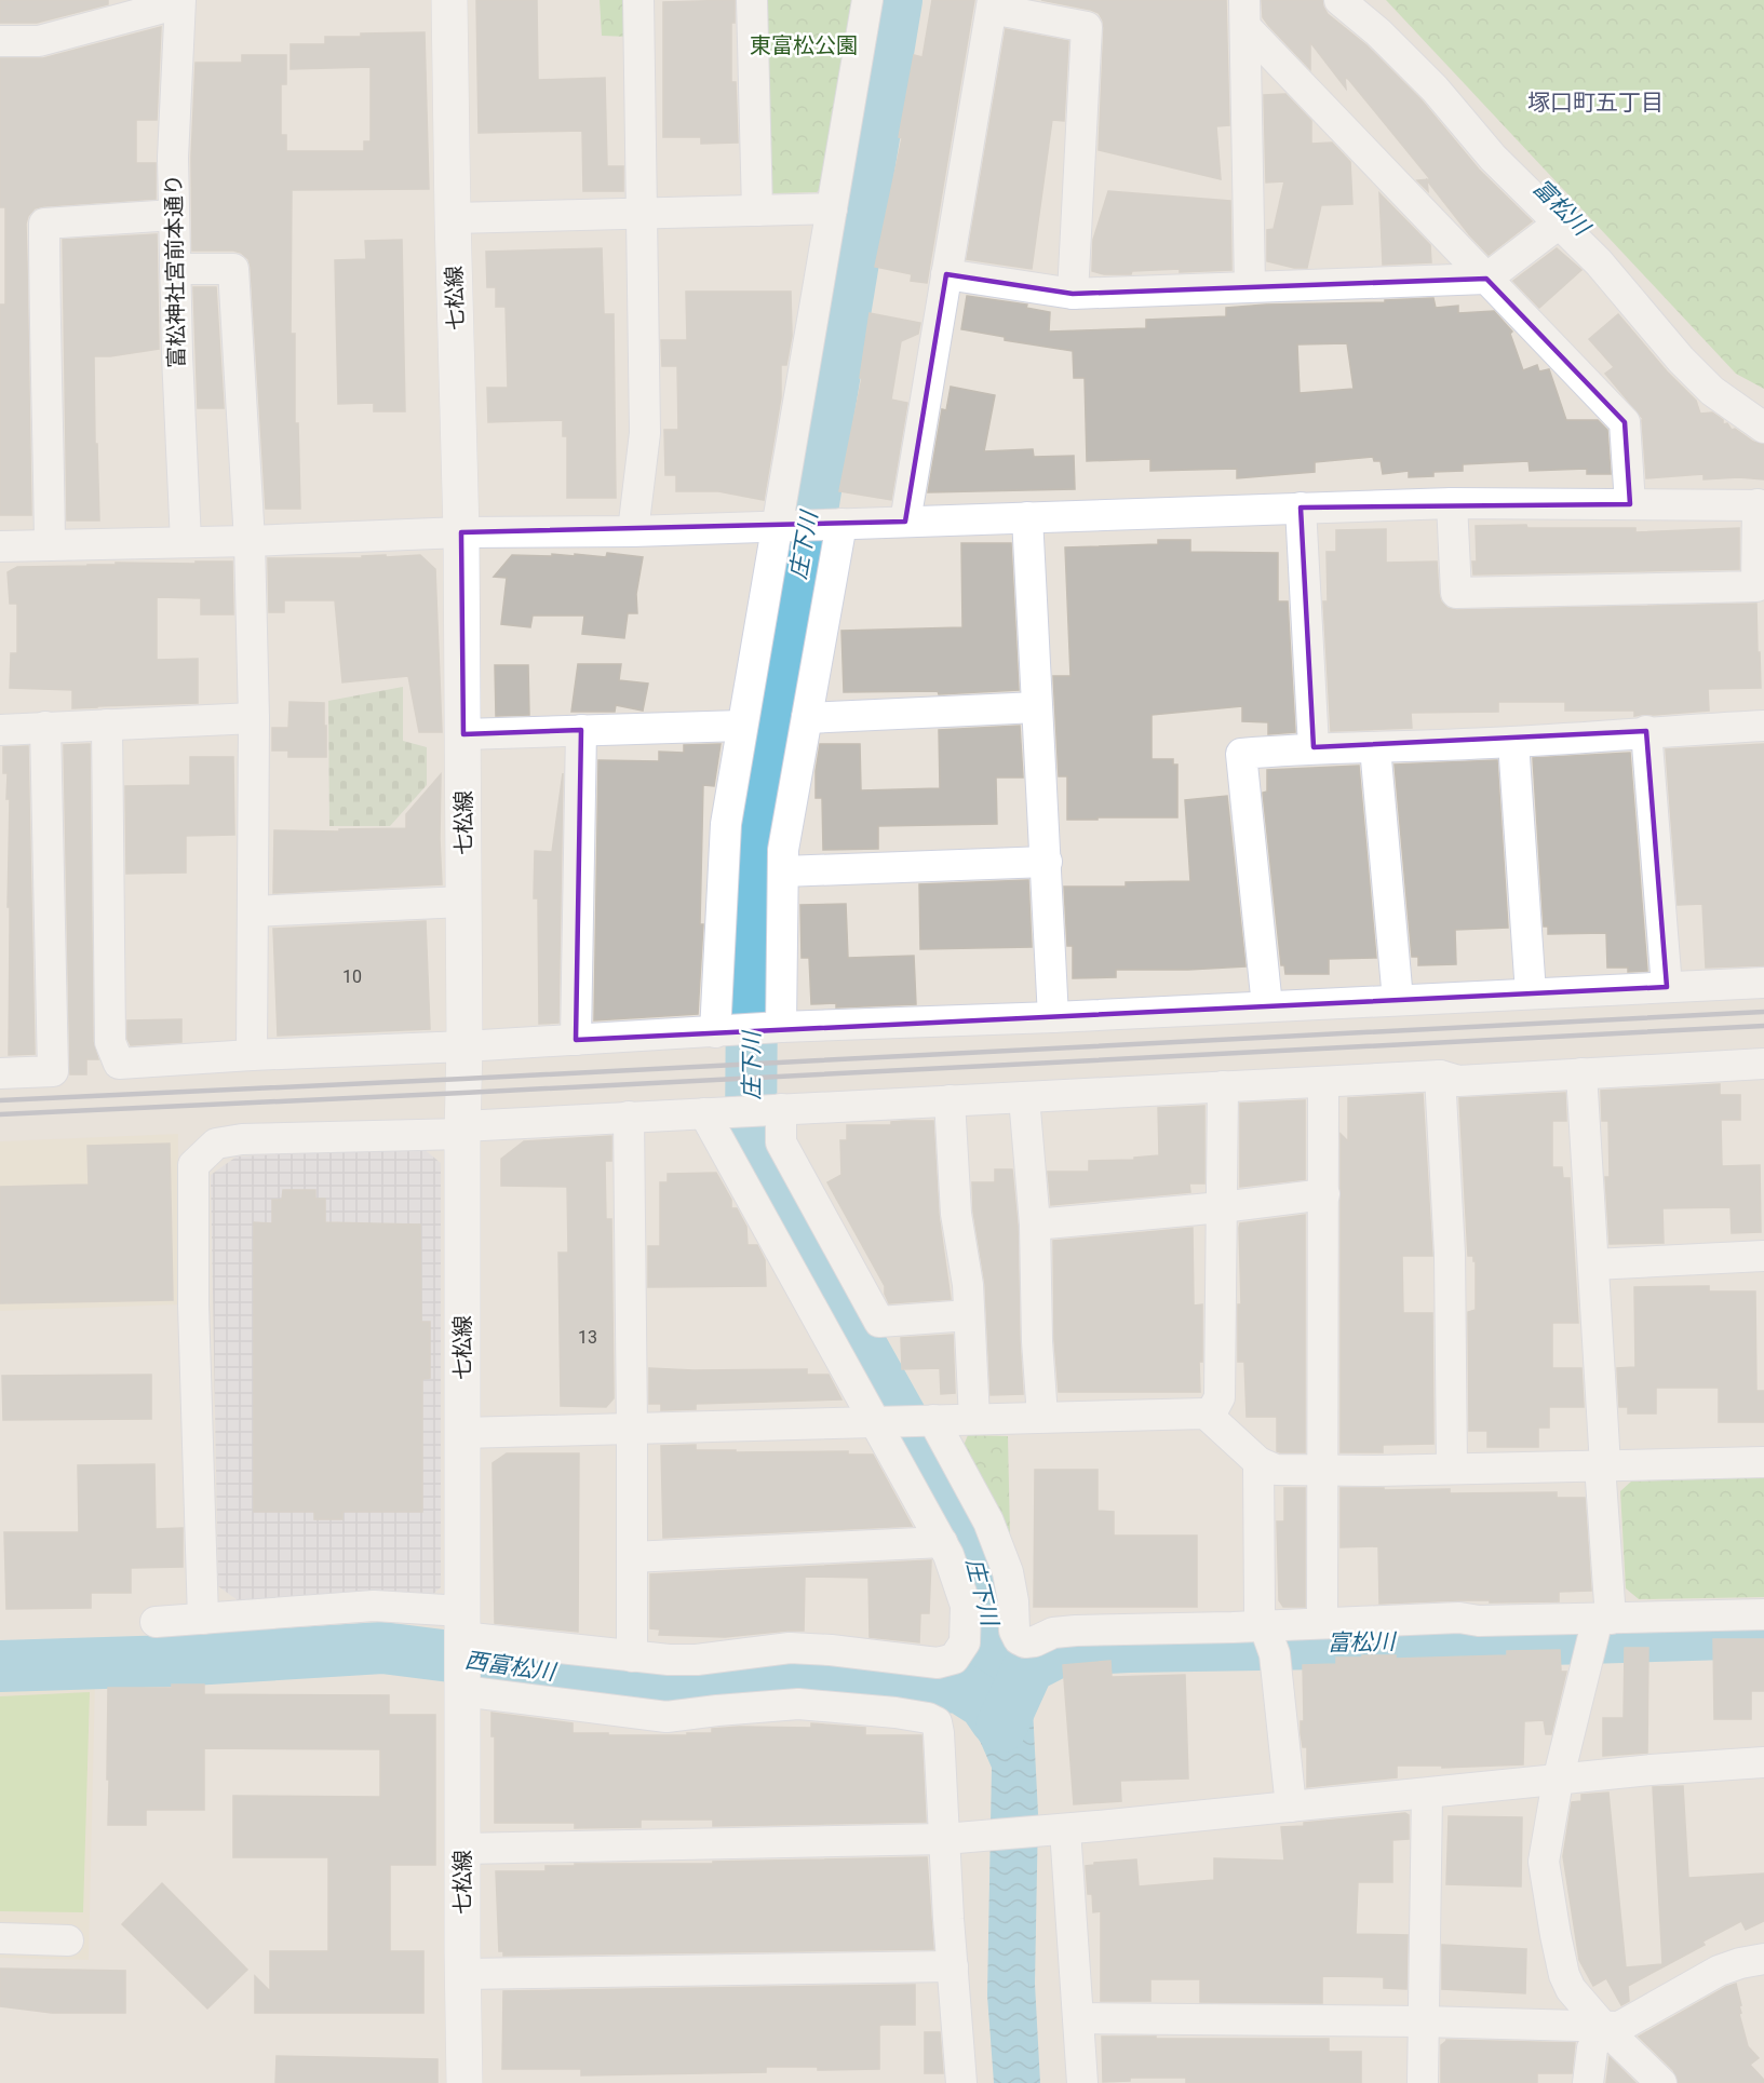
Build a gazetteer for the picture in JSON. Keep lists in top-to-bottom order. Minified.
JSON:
{"streets":{"street":["富松神社宮前本通り","七松線"]},"districts":["塚口町五丁目"],"water":["富松川","庄下川","西富松川"],"parks":["東富松公園"],"house_numbers":["10","13"]}
